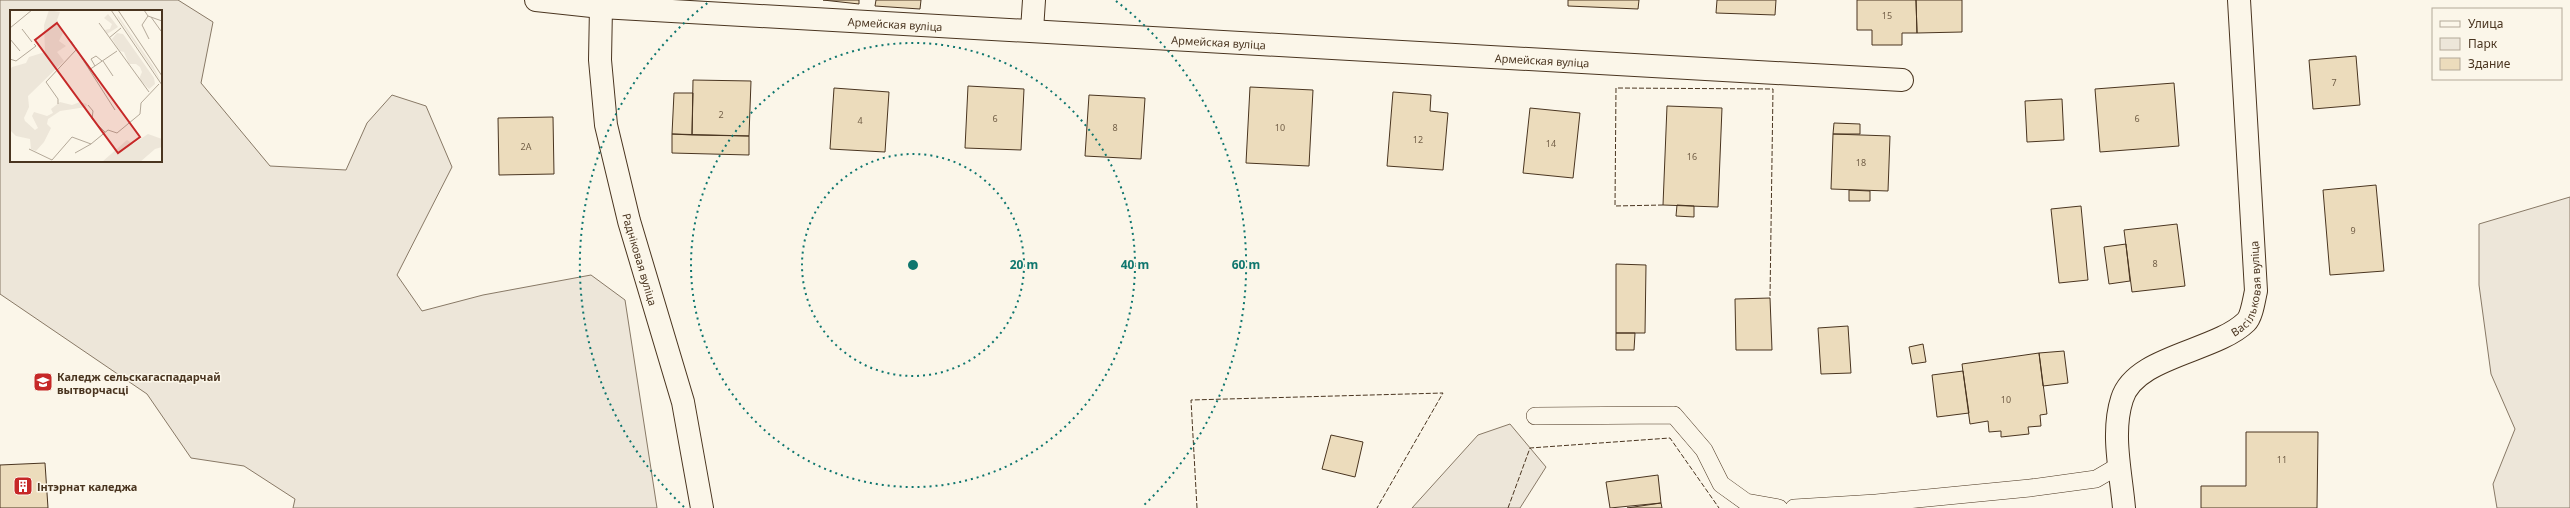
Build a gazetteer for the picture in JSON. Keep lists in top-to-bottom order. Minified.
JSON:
{"streets":{"street":["Армейская вуліца","Радніковая вуліца","Васільковая вуліца"]},"crossings":[["Армейская вуліца","Радніковая вуліца"]],"places":{"school or university":["Каледж сельскагаспадарчай вытворчасці"],"building":["Інтэрнат каледжа"]},"house_numbers":["15","7","2","6","6","4","8","10","12","14","2А","16","18","9","8","10","11"],"legend":["Улица","Парк","Здание"],"rings":["20 m","40 m","60 m"]}
